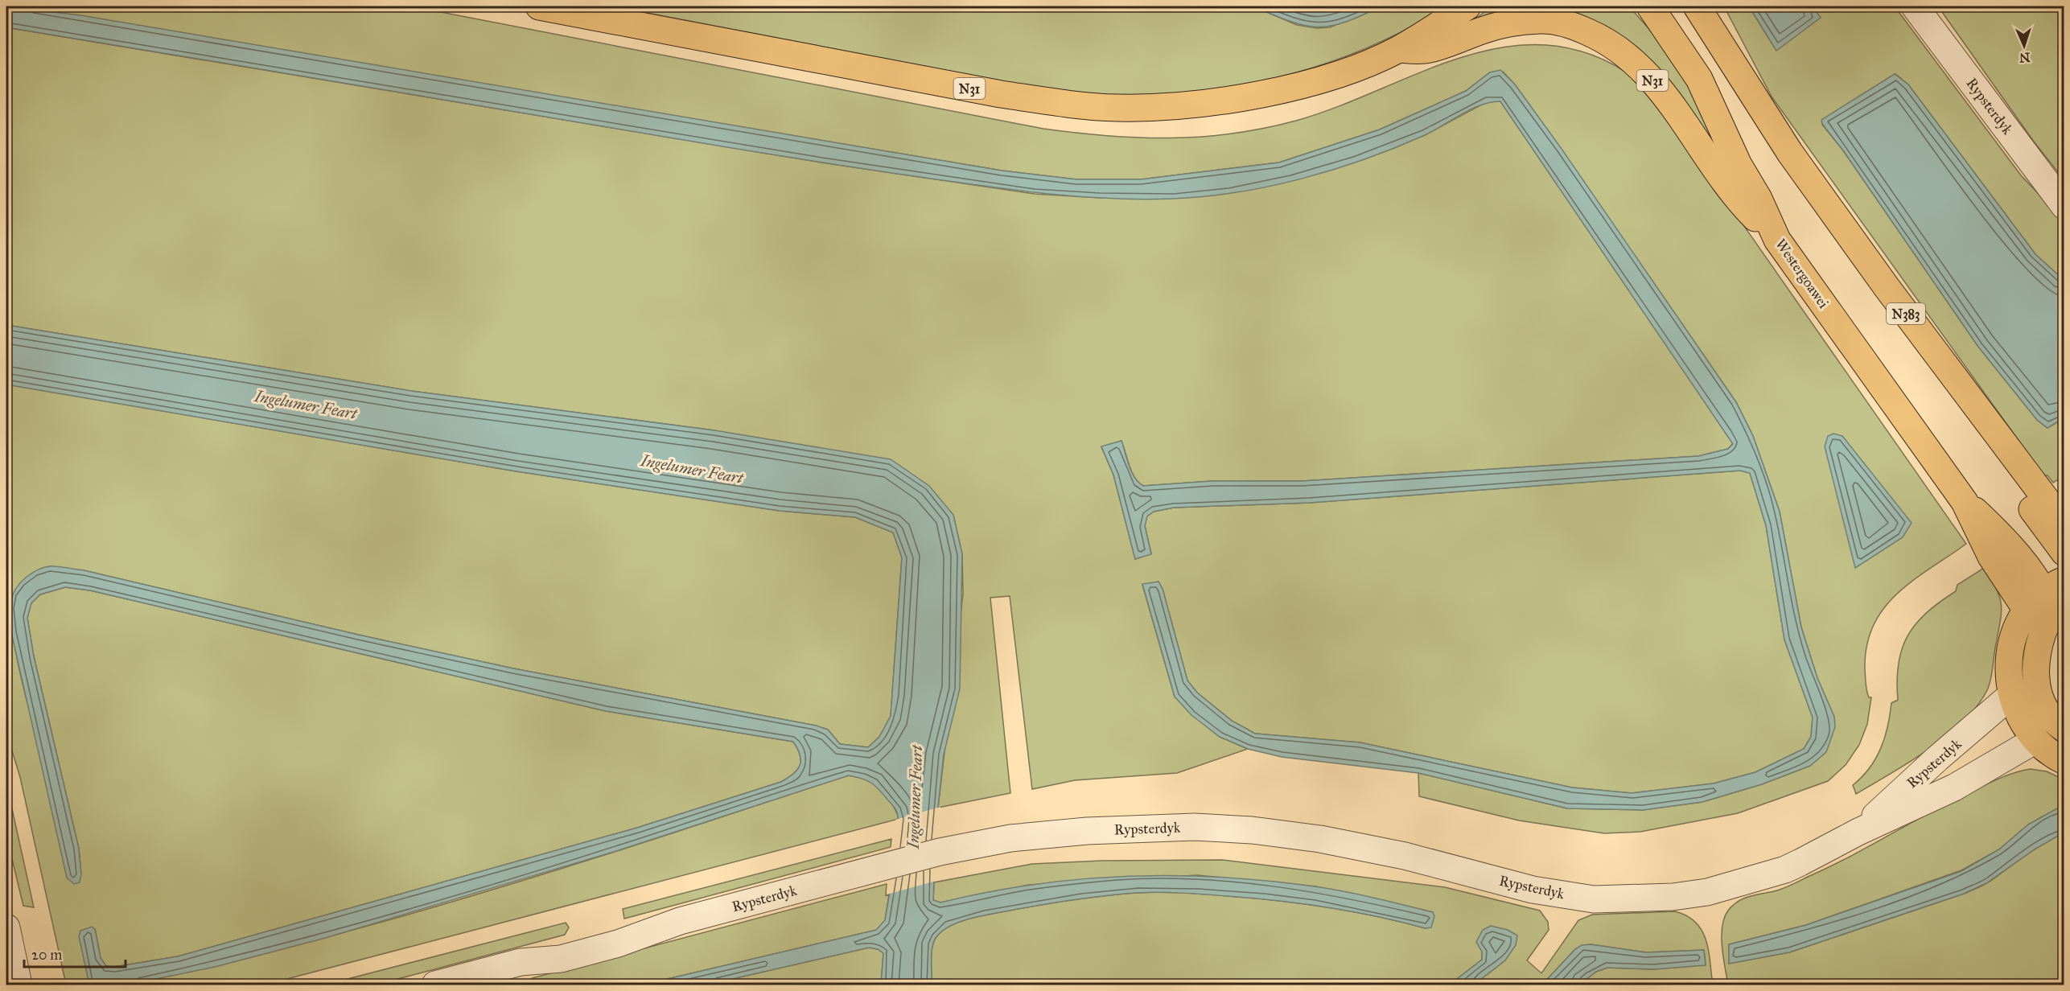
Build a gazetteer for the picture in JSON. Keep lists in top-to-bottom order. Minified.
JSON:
{"streets":{"highway":["N31","Westergoawei","N383"],"street":["Rypsterdyk"]},"crossings":[["N31","Westergoawei"]],"water":["Ingelumer Feart"],"scale_bar":"20 m","north":"bottom"}
